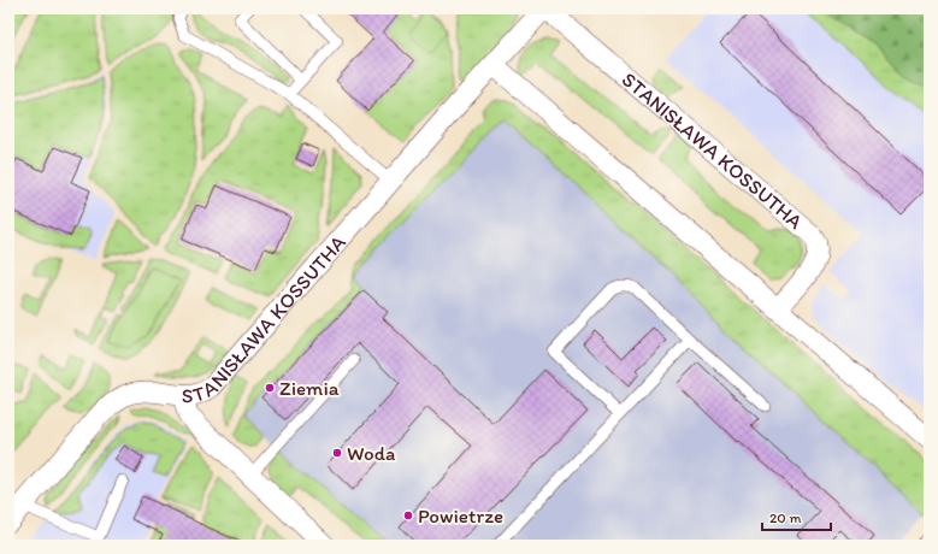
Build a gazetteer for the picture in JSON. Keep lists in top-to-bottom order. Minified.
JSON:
{"streets":{"street":["STANISŁAWA KOSSUTHA"]},"places":["Ziemia","Woda","Powietrze"],"scale_bar":"20 m"}
